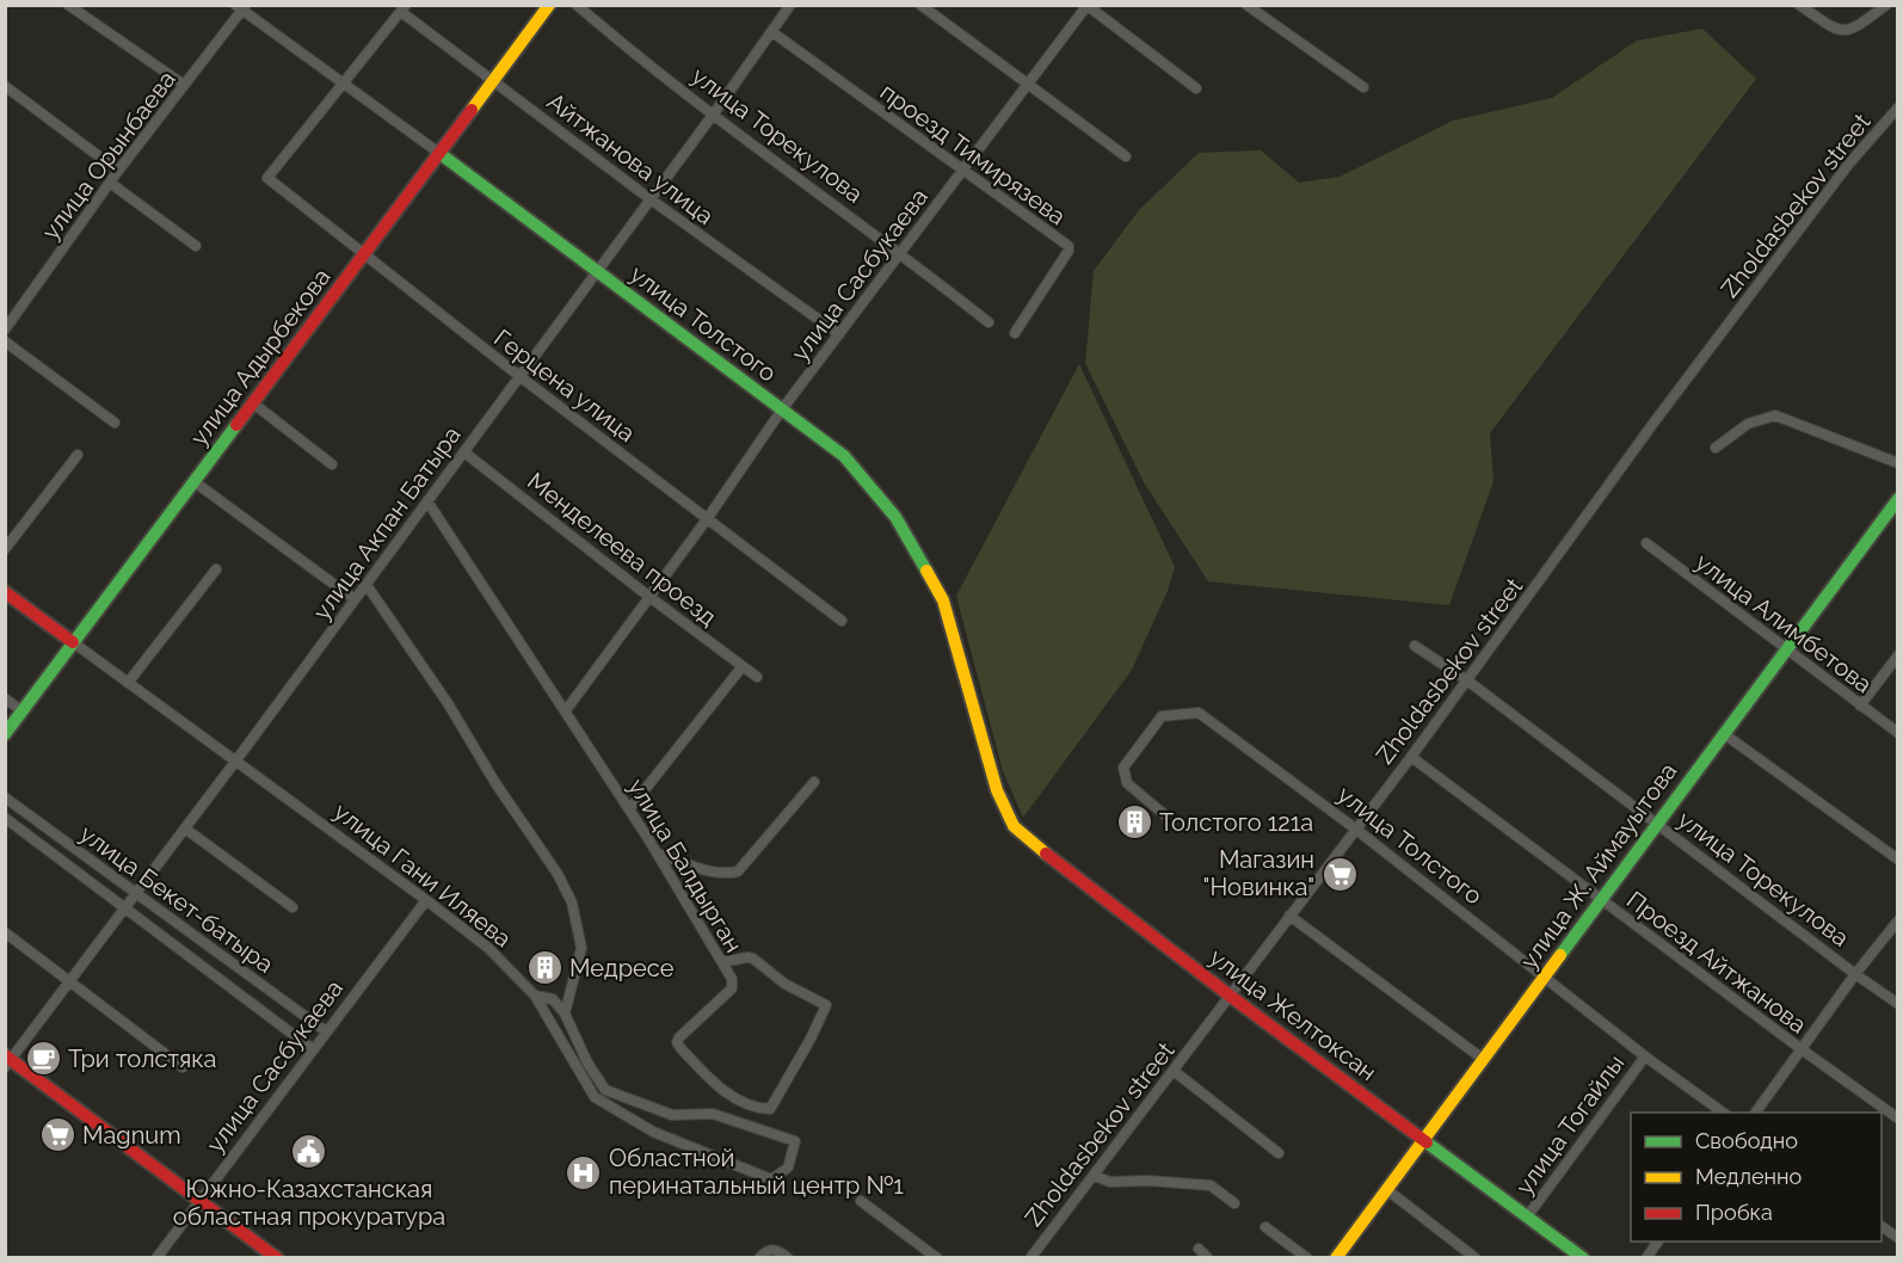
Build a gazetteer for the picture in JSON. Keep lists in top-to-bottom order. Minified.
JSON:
{"streets":{"street":["улица Торекулова","проезд Тимирязева","улица Орынбаева","Айтжанова улица","Zholdasbekov street","улица Сасбукаева","улица Толстого","улица Адырбекова","Герцена улица","улица Акпан Батыра","Менделеева проезд","улица Алимбетова","улица Балдырган","улица Ж. Аймауытова","улица Гани Иляева","улица Бекет-батыра","Проезд Айтжанова","улица Желтоксан","улица Тогайлы"]},"crossings":[["улица Торекулова","Zholdasbekov street"],["улица Торекулова","улица Сасбукаева"],["улица Торекулова","улица Акпан Батыра"],["улица Торекулова","улица Ж. Аймауытова"],["проезд Тимирязева","улица Сасбукаева"],["проезд Тимирязева","улица Акпан Батыра"],["улица Орынбаева","улица Толстого"],["Айтжанова улица","улица Сасбукаева"],["Айтжанова улица","улица Адырбекова"],["Айтжанова улица","улица Акпан Батыра"],["Zholdasbekov street","улица Толстого"],["Zholdasbekov street","Проезд Айтжанова"],["Zholdasbekov street","улица Желтоксан"],["улица Сасбукаева","улица Толстого"],["улица Сасбукаева","Герцена улица"],["улица Сасбукаева","Менделеева проезд"],["улица Сасбукаева","улица Балдырган"],["улица Сасбукаева","улица Гани Иляева"],["улица Сасбукаева","улица Бекет-батыра"],["улица Толстого","улица Адырбекова"],["улица Толстого","Герцена улица"],["улица Толстого","улица Акпан Батыра"],["улица Толстого","улица Ж. Аймауытова"],["улица Толстого","улица Желтоксан"],["улица Толстого","улица Тогайлы"],["улица Адырбекова","Герцена улица"],["улица Адырбекова","улица Гани Иляева"],["Герцена улица","улица Акпан Батыра"],["улица Акпан Батыра","Менделеева проезд"],["улица Акпан Батыра","улица Балдырган"],["улица Акпан Батыра","улица Гани Иляева"],["улица Акпан Батыра","улица Бекет-батыра"],["улица Алимбетова","улица Ж. Аймауытова"],["улица Ж. Аймауытова","Проезд Айтжанова"],["улица Ж. Аймауытова","улица Желтоксан"],["улица Желтоксан","улица Тогайлы"]],"places":{"building":["Толстого 121а","Медресе"],"supermarket":["Магазин \"Новинка\"","Magnum"],"cafe":["Три толстяка"],"public building":["Южно-Казахстанская областная прокуратура"],"hospital":["Областной перинатальный центр №1"]},"legend":["Свободно","Медленно","Пробка"]}
